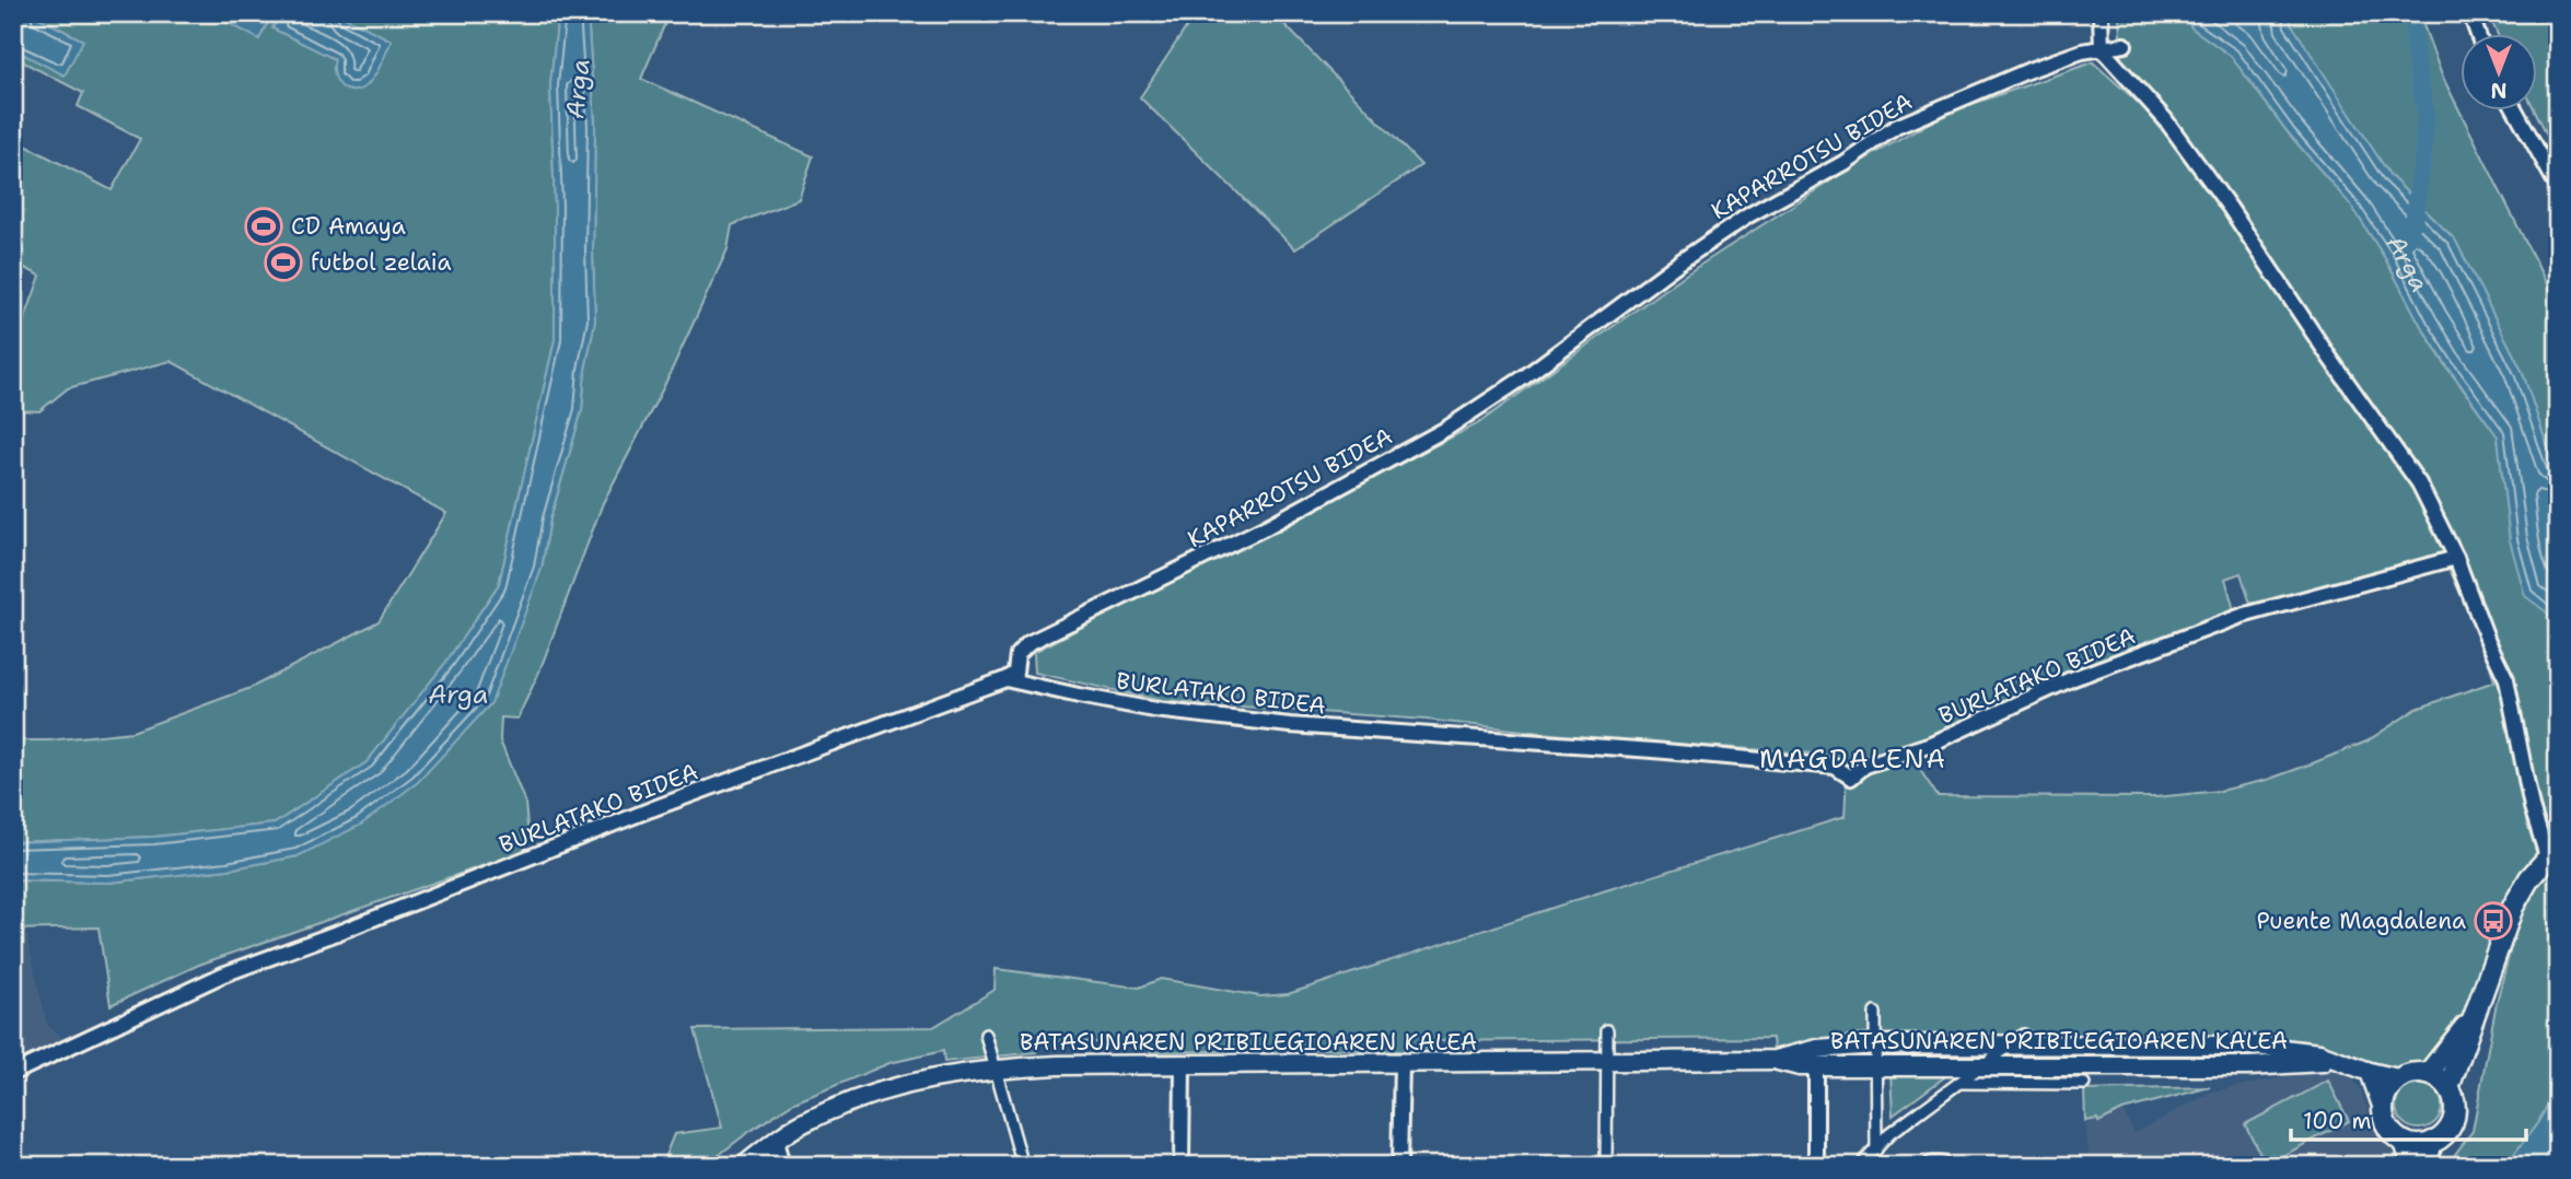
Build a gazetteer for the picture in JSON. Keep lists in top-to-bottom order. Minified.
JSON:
{"streets":{"street":["KAPARROTSU BIDEA","BURLATAKO BIDEA","BATASUNAREN PRIBILEGIOAREN KALEA"]},"crossings":[["KAPARROTSU BIDEA","BURLATAKO BIDEA"]],"districts":["MAGDALENA"],"water":["Arga"],"places":{"sports":["CD Amaya","futbol zelaia"],"bus stop":["Puente Magdalena"]},"scale_bar":"100 m","north":"bottom"}
